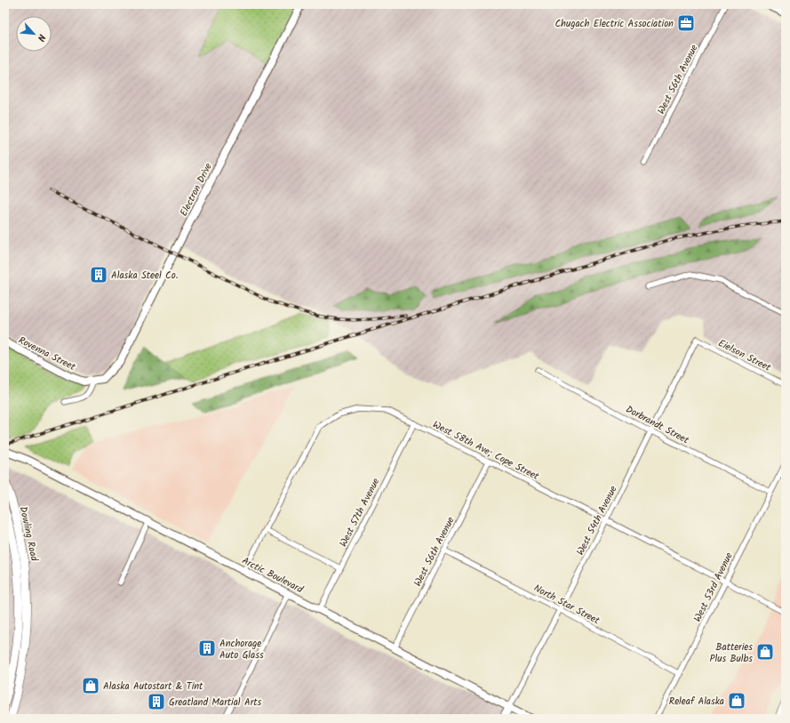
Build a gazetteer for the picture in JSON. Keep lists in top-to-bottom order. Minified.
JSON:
{"streets":{"main road":["Electron Drive","Rovenna Street","Dowling Road","Arctic Boulevard"],"street":["West 56th Avenue","Eielson Street","Dorbrandt Street","West 58th Ave; Cope Street","West 57th Avenue","West 54th Avenue","West 53rd Avenue","North Star Street"]},"crossings":[["West 56th Avenue","West 58th Ave; Cope Street"],["West 56th Avenue","Arctic Boulevard"],["West 56th Avenue","North Star Street"],["Electron Drive","Rovenna Street"],["Eielson Street","West 54th Avenue"],["Dorbrandt Street","West 54th Avenue"],["Dorbrandt Street","West 53rd Avenue"],["West 58th Ave; Cope Street","West 57th Avenue"],["West 58th Ave; Cope Street","West 54th Avenue"],["West 58th Ave; Cope Street","Arctic Boulevard"],["West 58th Ave; Cope Street","West 53rd Avenue"],["West 57th Avenue","Arctic Boulevard"],["West 54th Avenue","Arctic Boulevard"],["West 54th Avenue","North Star Street"],["West 53rd Avenue","North Star Street"]],"places":{"office":["Chugach Electric Association"],"building":["Alaska Steel Co.","Anchorage Auto Glass","Greatland Martial Arts"],"shop":["Batteries Plus Bulbs","Alaska Autostart & Tint","Releaf Alaska"]},"north":"bottom right"}
